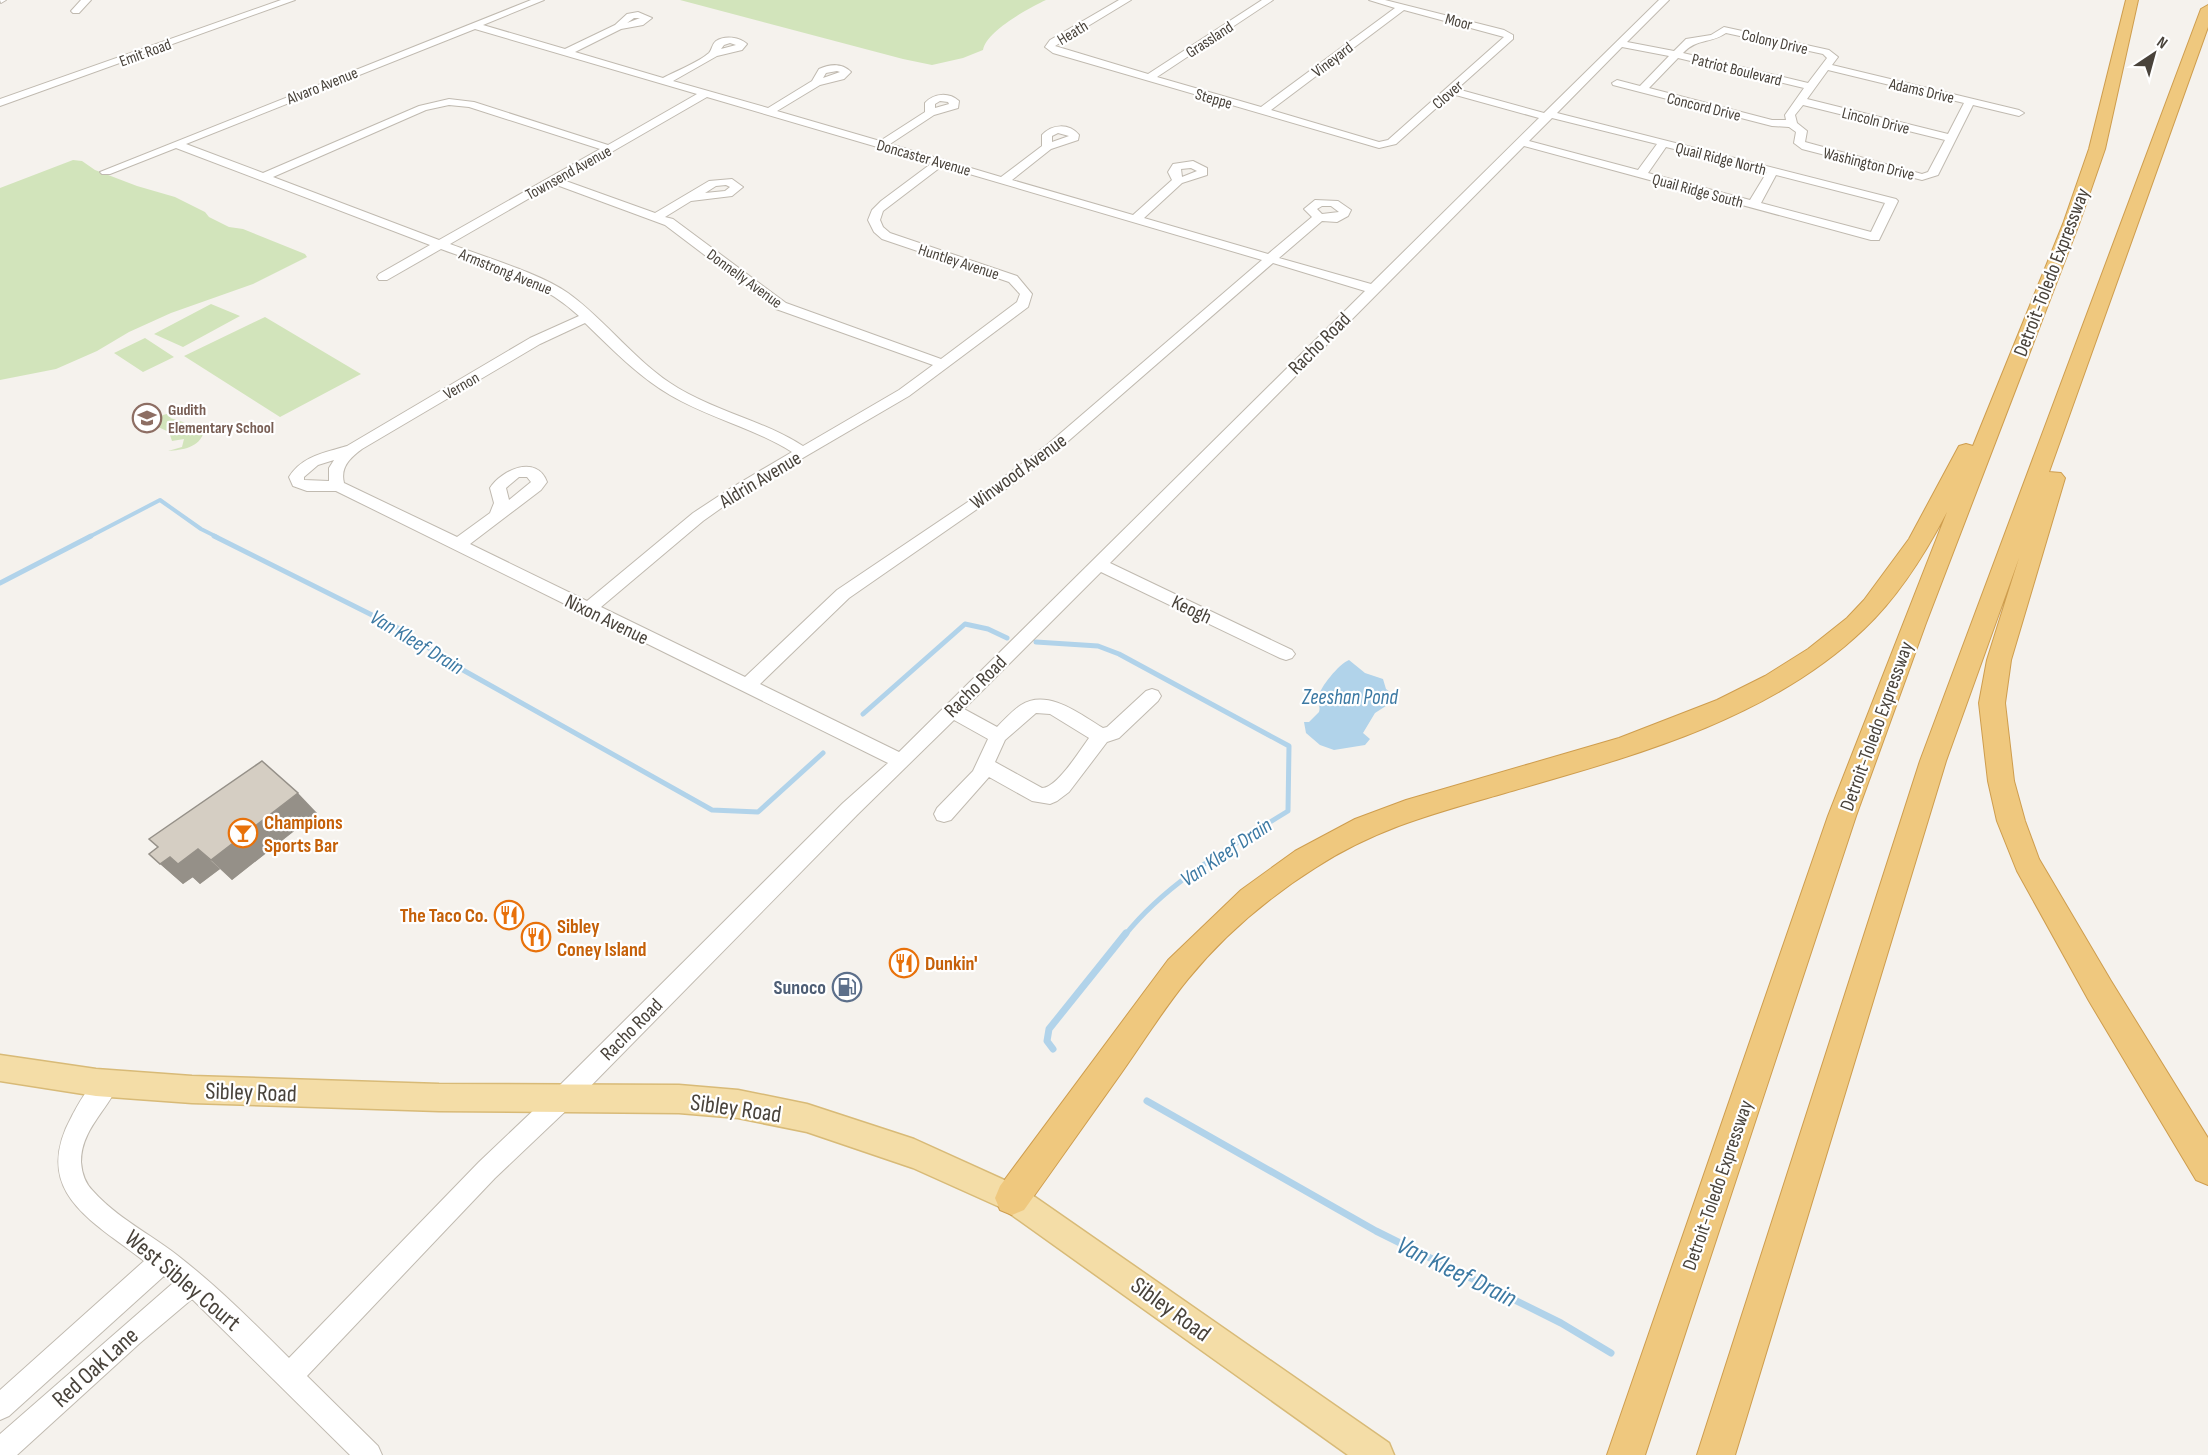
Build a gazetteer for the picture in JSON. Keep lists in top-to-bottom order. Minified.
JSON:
{"streets":{"highway":["Detroit-Toledo Expressway"],"main road":["Sibley Road"],"street":["Moor","Heath","Grassland","Colony Drive","Emit Road","Vineyard","Patriot Boulevard","Alvaro Avenue","Adams Drive","Clover","Steppe","Concord Drive","Lincoln Drive","Doncaster Avenue","Quail Ridge North","Washington Drive","Townsend Avenue","Quail Ridge South","Huntley Avenue","Armstrong Avenue","Donnelly Avenue","Racho Road","Vernon","Winwood Avenue","Aldrin Avenue","Keogh","Nixon Avenue","West Sibley Court","Red Oak Lane"]},"crossings":[["Moor","Vineyard"],["Moor","Clover"],["Heath","Steppe"],["Grassland","Steppe"],["Colony Drive","Patriot Boulevard"],["Colony Drive","Adams Drive"],["Vineyard","Steppe"],["Patriot Boulevard","Racho Road"],["Alvaro Avenue","Doncaster Avenue"],["Alvaro Avenue","Armstrong Avenue"],["Clover","Steppe"],["Clover","Quail Ridge North"],["Concord Drive","Washington Drive"],["Lincoln Drive","Washington Drive"],["Doncaster Avenue","Townsend Avenue"],["Doncaster Avenue","Huntley Avenue"],["Doncaster Avenue","Racho Road"],["Doncaster Avenue","Winwood Avenue"],["Quail Ridge North","Quail Ridge South"],["Quail Ridge North","Racho Road"],["Townsend Avenue","Armstrong Avenue"],["Townsend Avenue","Donnelly Avenue"],["Quail Ridge South","Racho Road"],["Huntley Avenue","Donnelly Avenue"],["Huntley Avenue","Aldrin Avenue"],["Armstrong Avenue","Vernon"],["Armstrong Avenue","Aldrin Avenue"],["Donnelly Avenue","Aldrin Avenue"],["Racho Road","Keogh"],["Racho Road","Nixon Avenue"],["Racho Road","Sibley Road"],["Racho Road","West Sibley Court"],["Vernon","Nixon Avenue"],["Winwood Avenue","Nixon Avenue"],["Aldrin Avenue","Nixon Avenue"],["Sibley Road","West Sibley Court"],["West Sibley Court","Red Oak Lane"]],"water":["Van Kleef Drain","Zeeshan Pond"],"places":{"school or university":["Gudith Elementary School"],"bar":["Champions Sports Bar"],"restaurant":["The Taco Co.","Sibley Coney Island","Dunkin'"],"fuel station":["Sunoco"]},"north":"top right"}
